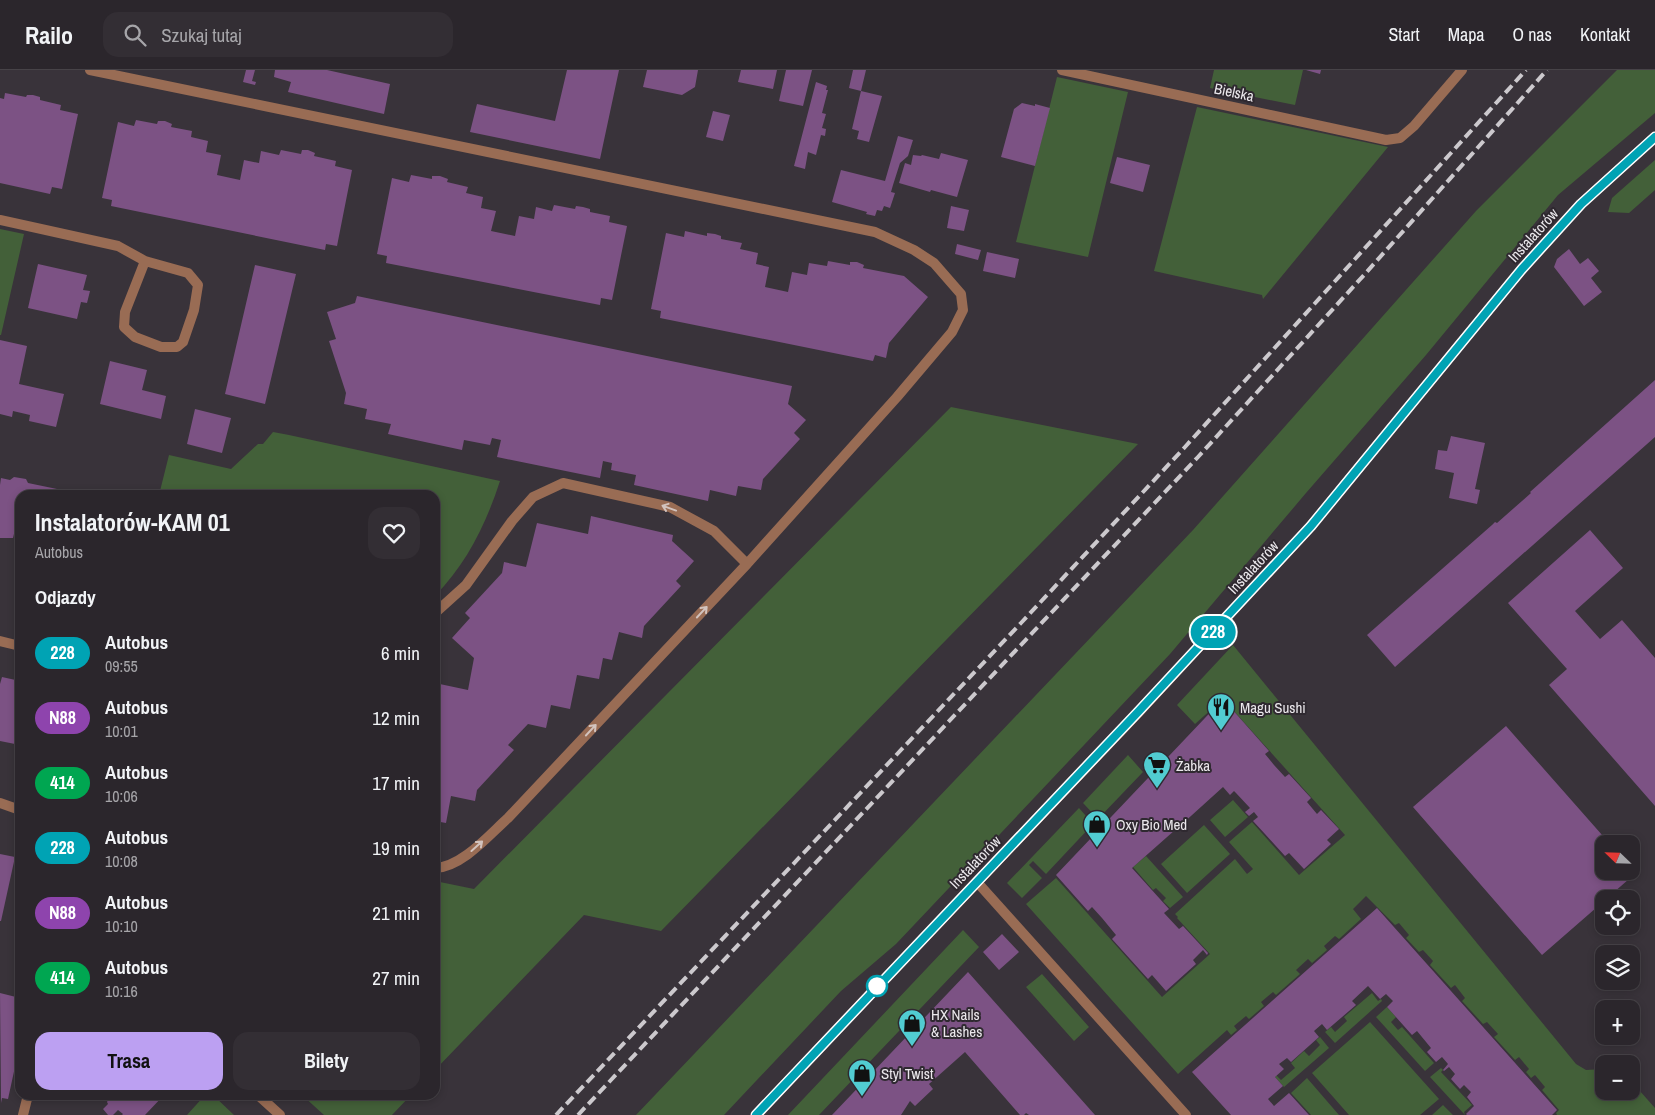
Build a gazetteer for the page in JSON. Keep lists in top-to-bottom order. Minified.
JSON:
{"streets":{"street":["Bielska","Instalatorów"]},"places":{"restaurant":["Magu Sushi"],"supermarket":["Żabka"],"shop":["Oxy Bio Med","HX Nails & Lashes","Styl Twist"]},"lines":["bus line 228"],"north":"top left","page":{"header":"Railo","search":"Szukaj tutaj","nav":["Start","Mapa","O nas","Kontakt"],"on_map":"228","heading":[["Instalatorów-KAM 01","Autobus"],"Odjazdy"],"list":[{"mark":"228","name":"Autobus","note":"09:55","value":"6 min"},{"mark":"N88","name":"Autobus","note":"10:01","value":"12 min"},{"mark":"414","name":"Autobus","note":"10:06","value":"17 min"},{"mark":"228","name":"Autobus","note":"10:08","value":"19 min"},{"mark":"N88","name":"Autobus","note":"10:10","value":"21 min"},{"mark":"414","name":"Autobus","note":"10:16","value":"27 min"}],"map_buttons":["+","−"],"buttons":["Trasa","Bilety"]}}
